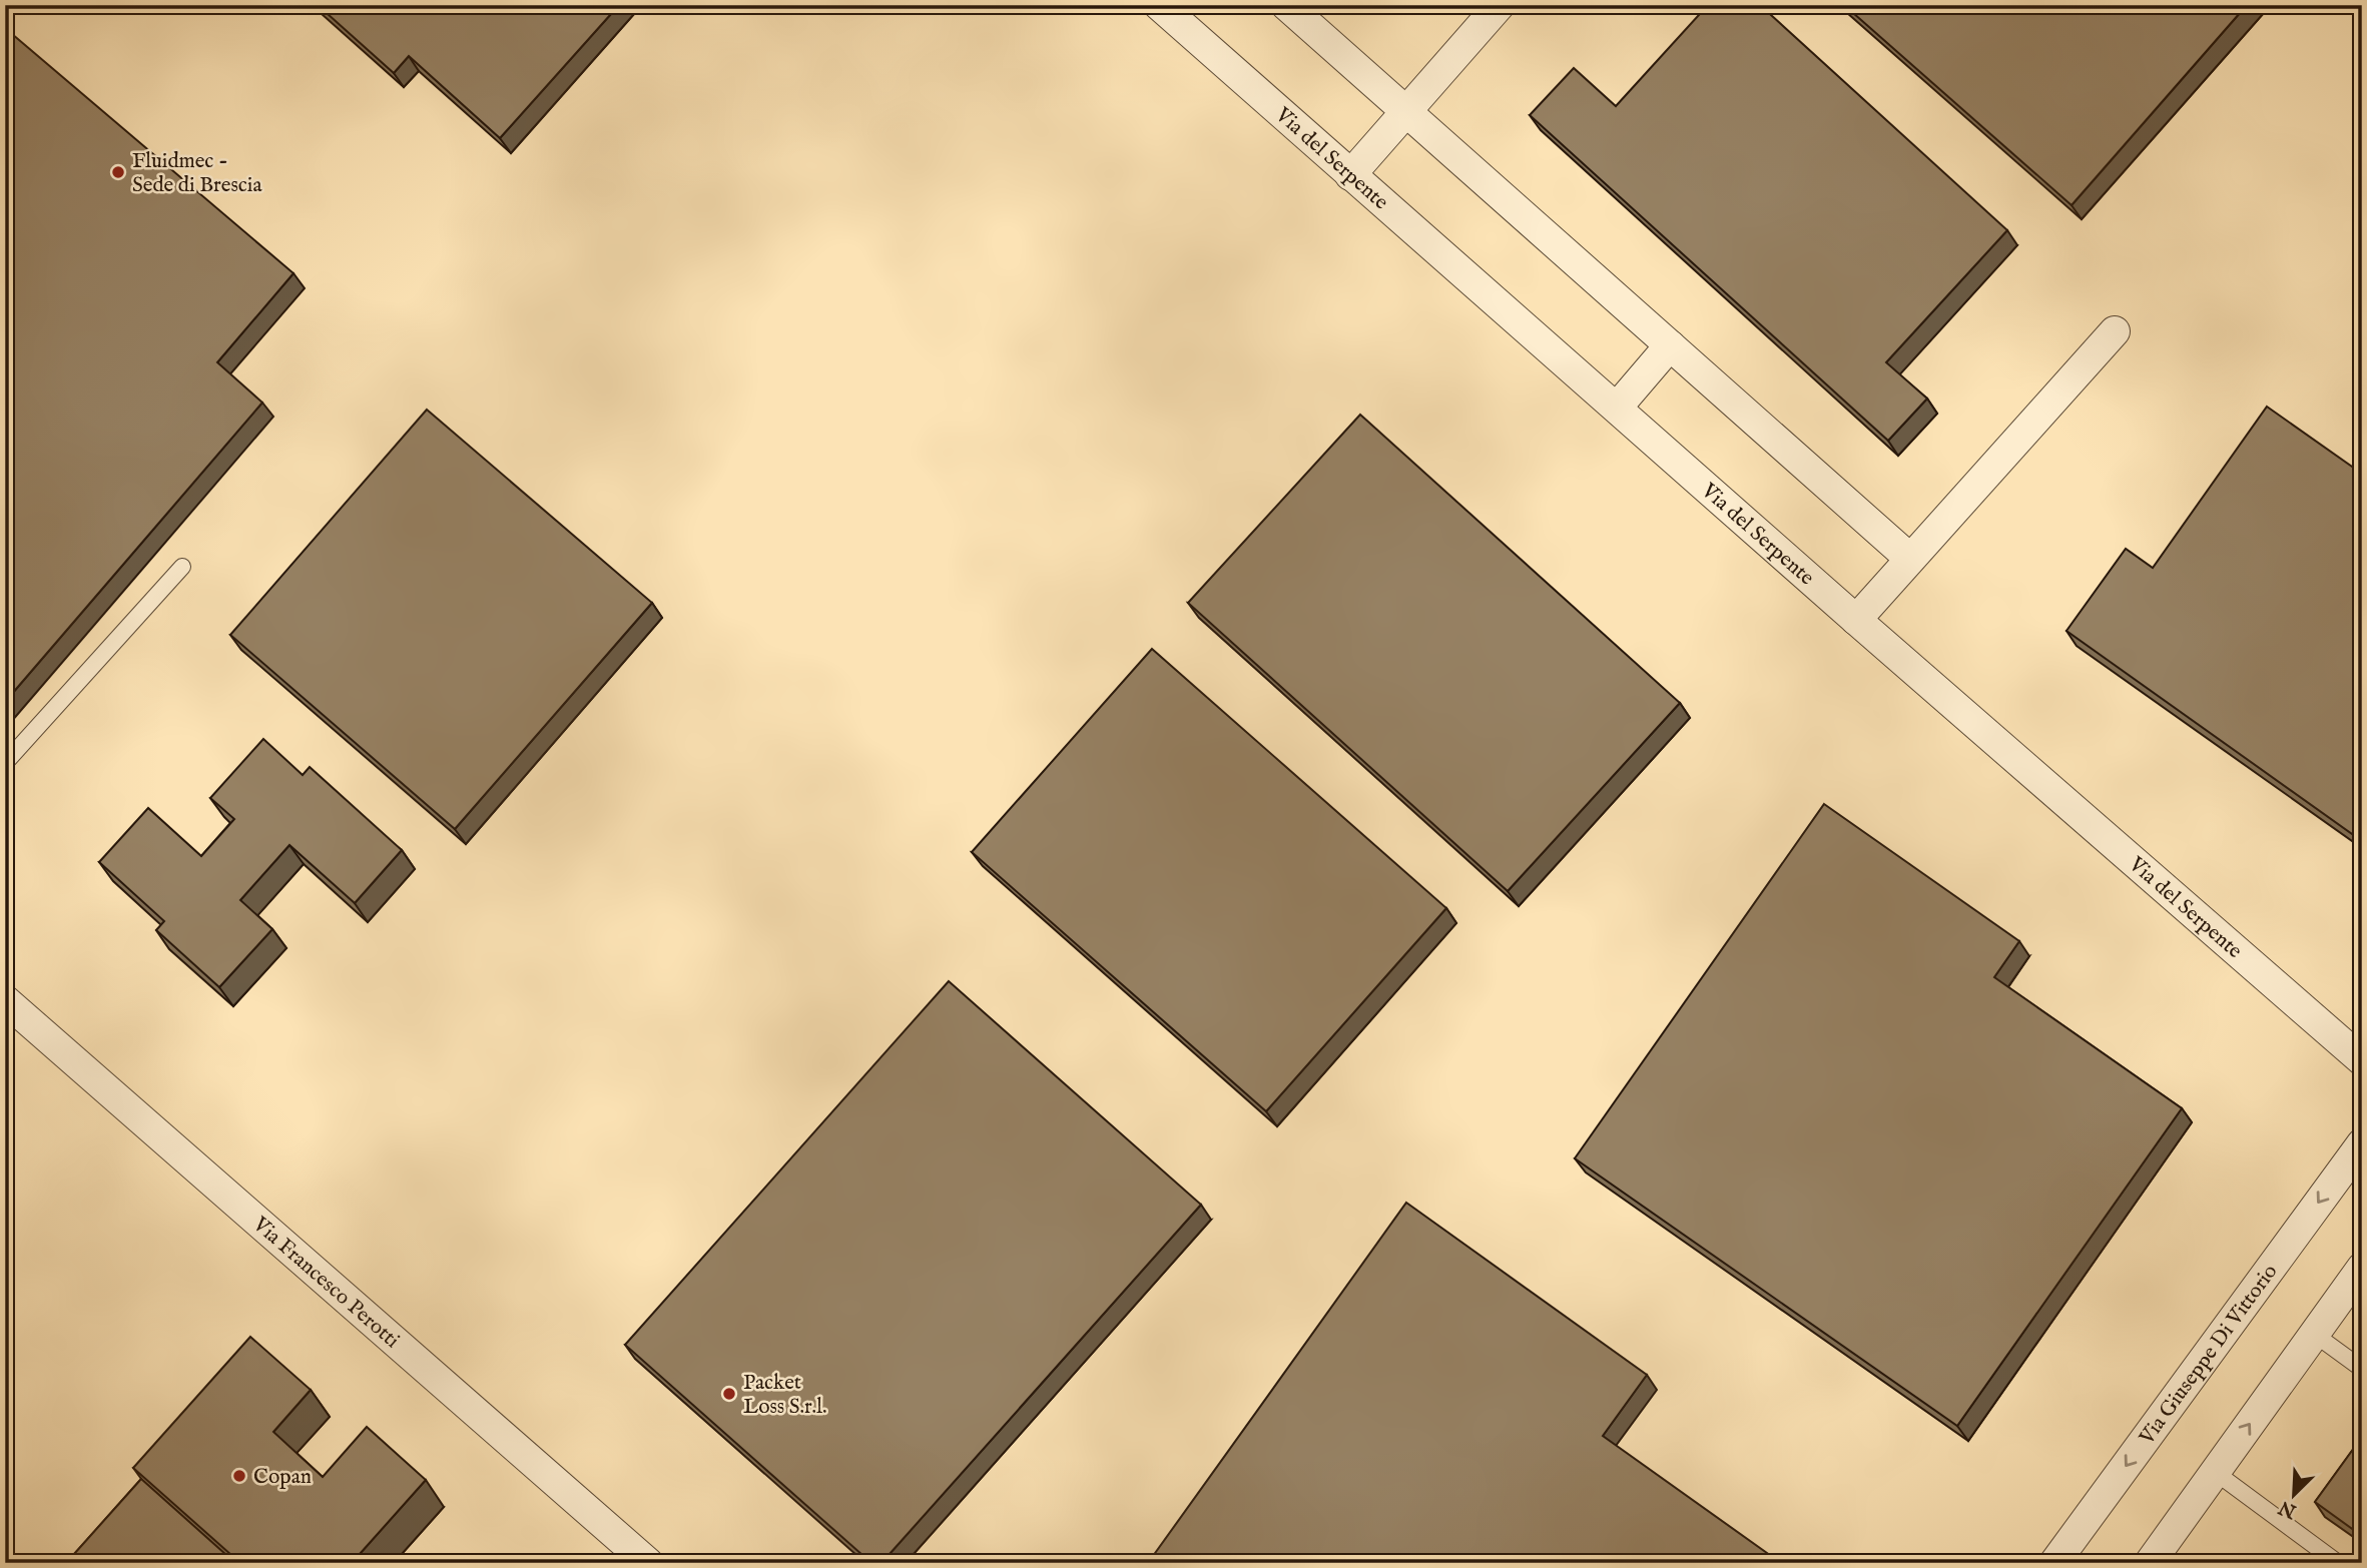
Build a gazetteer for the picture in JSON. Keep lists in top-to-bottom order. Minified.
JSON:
{"streets":{"street":["Via del Serpente","Via Francesco Perotti","Via Giuseppe Di Vittorio"]},"places":["Fluidmec - Sede di Brescia","Packet Loss S.r.l.","Copan"],"north":"bottom left"}
